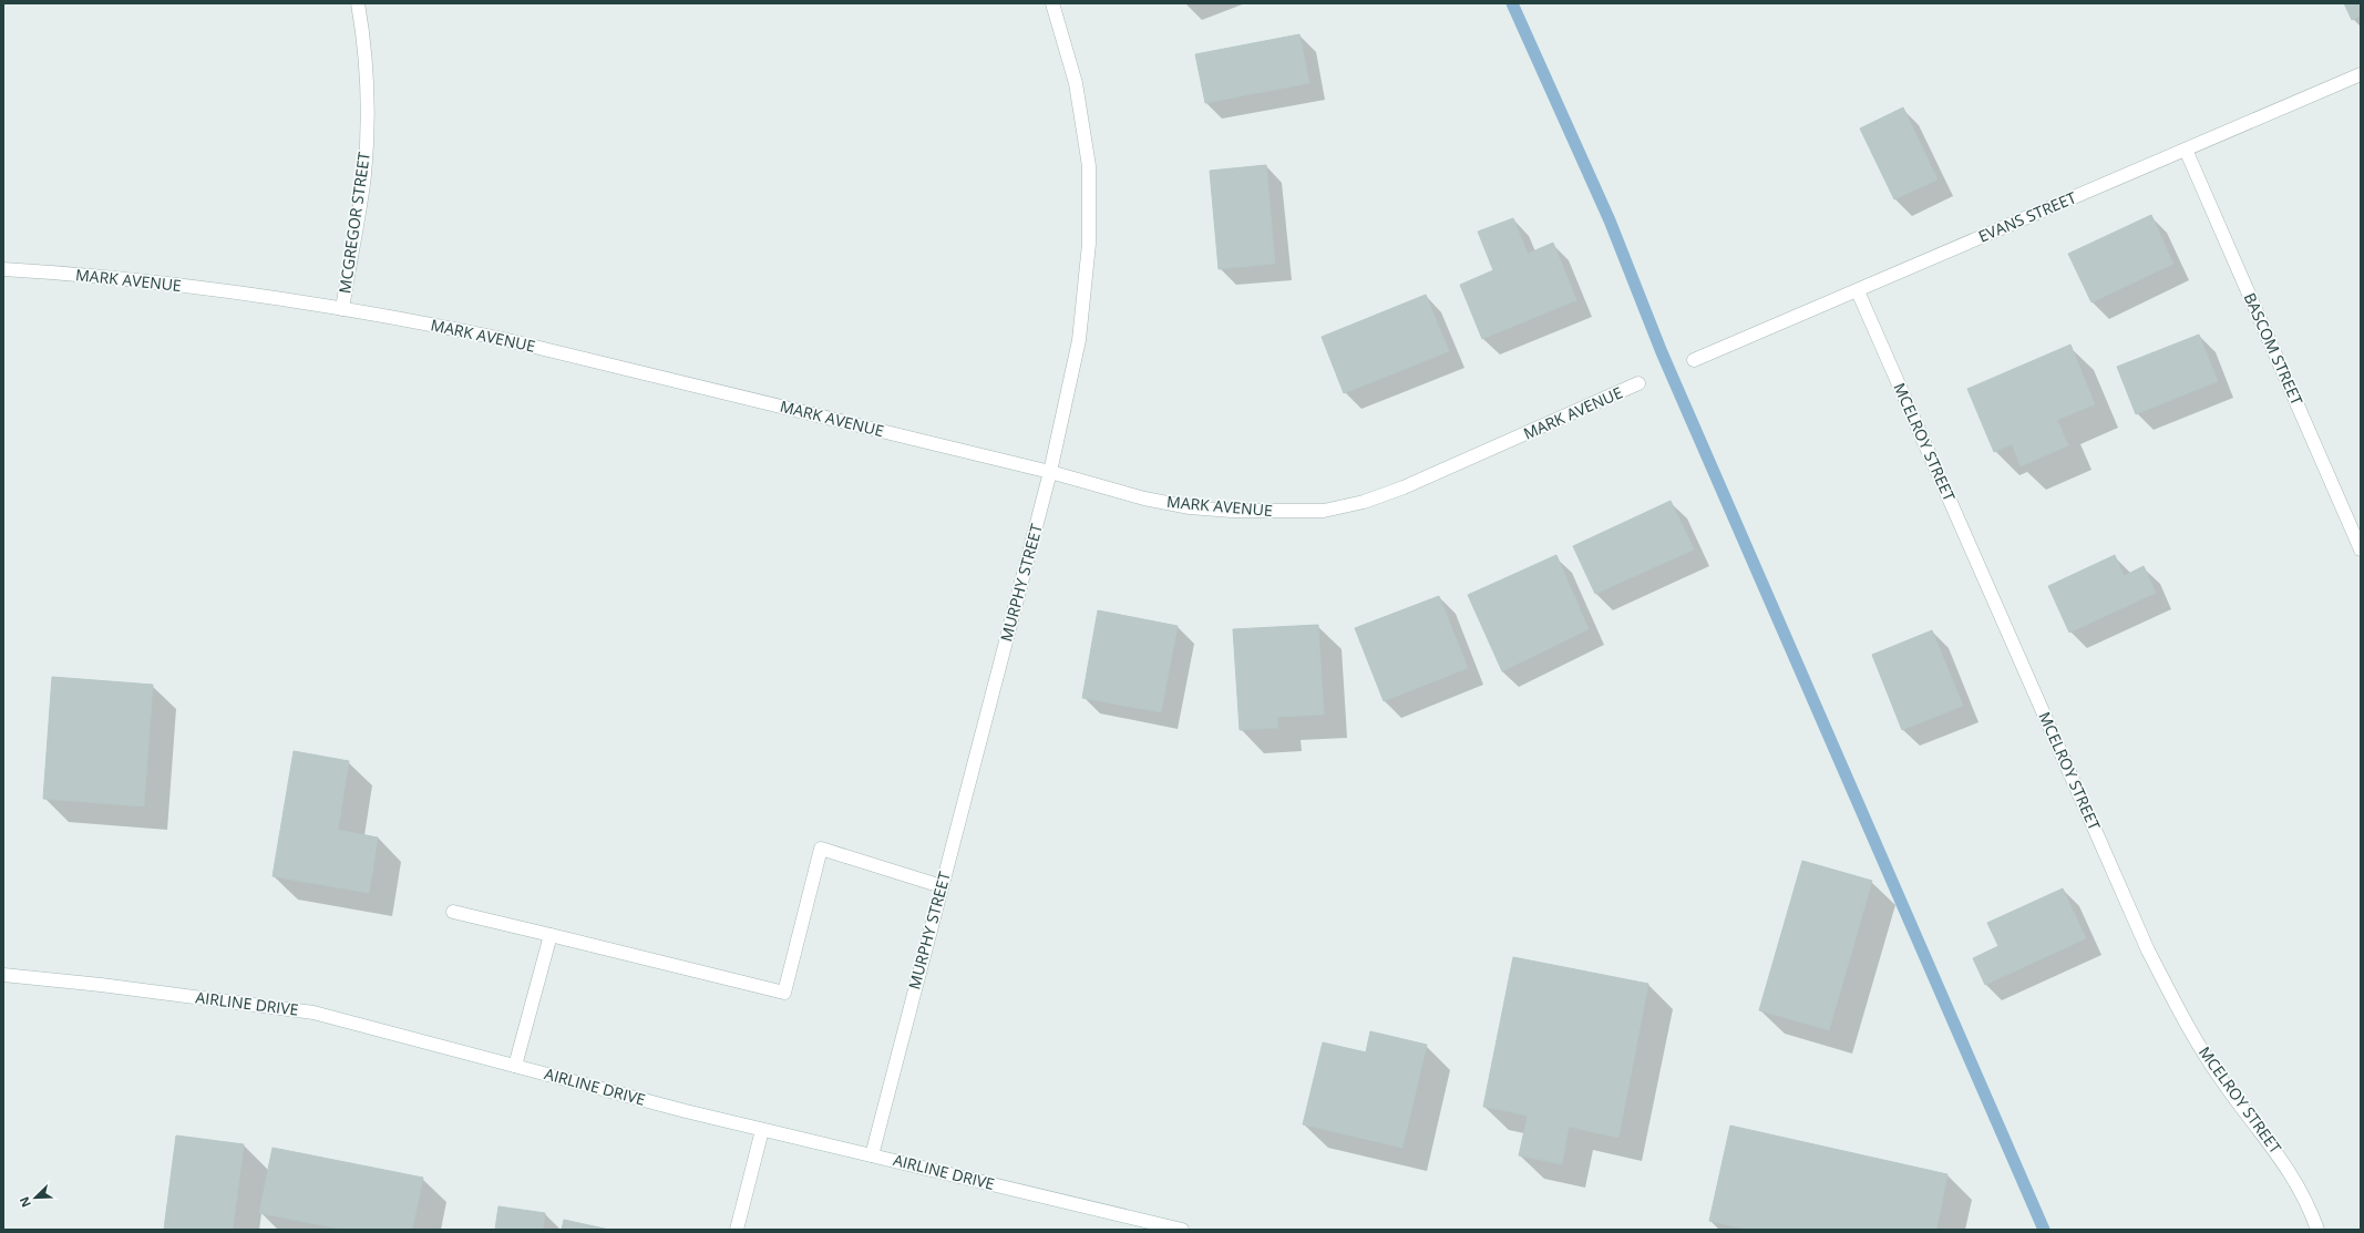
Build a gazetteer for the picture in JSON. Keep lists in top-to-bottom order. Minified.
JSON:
{"streets":{"street":["EVANS STREET","MCGREGOR STREET","MARK AVENUE","BASCOM STREET","MCELROY STREET","MURPHY STREET","AIRLINE DRIVE"]},"crossings":[["EVANS STREET","BASCOM STREET"],["EVANS STREET","MCELROY STREET"],["MCGREGOR STREET","MARK AVENUE"],["MARK AVENUE","MURPHY STREET"],["MURPHY STREET","AIRLINE DRIVE"]],"north":"bottom left"}
